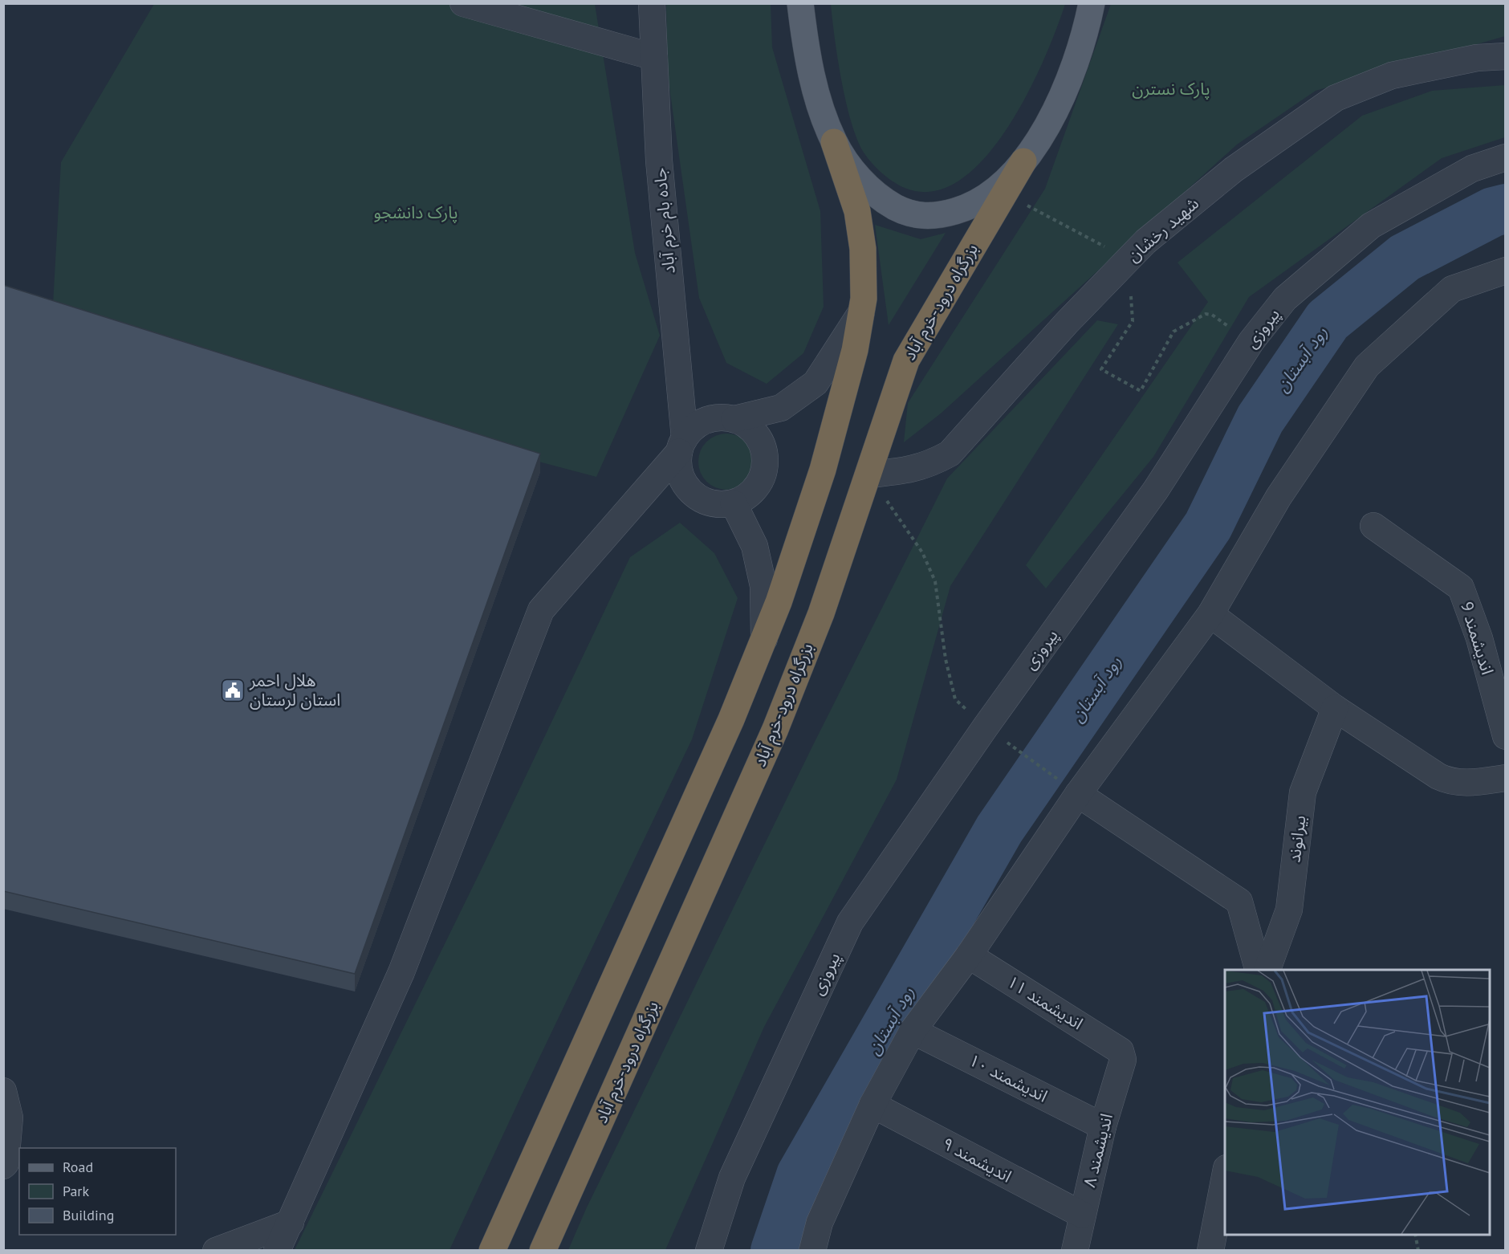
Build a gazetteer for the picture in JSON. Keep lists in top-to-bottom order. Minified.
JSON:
{"streets":{"highway":["بزرگراه درود-خرم آباد"],"street":["جاده بام خرم آباد","شهید رخشان","پیروزی","اندیشمند 9","بیرانوند","اندیشمند ۱۱","اندیشمند ۱۰","اندیشمند ۸","اندیشمند ۹"]},"crossings":[["شهید رخشان","بزرگراه درود-خرم آباد"],["اندیشمند ۱۱","اندیشمند ۸"],["اندیشمند ۱۰","اندیشمند ۸"],["اندیشمند ۸","اندیشمند ۹"]],"water":["رود آبستان"],"parks":["پارک نسترن","پارک دانشجو"],"places":{"public building":["هلال احمر استان لرستان"]},"legend":["Road","Park","Building"]}
